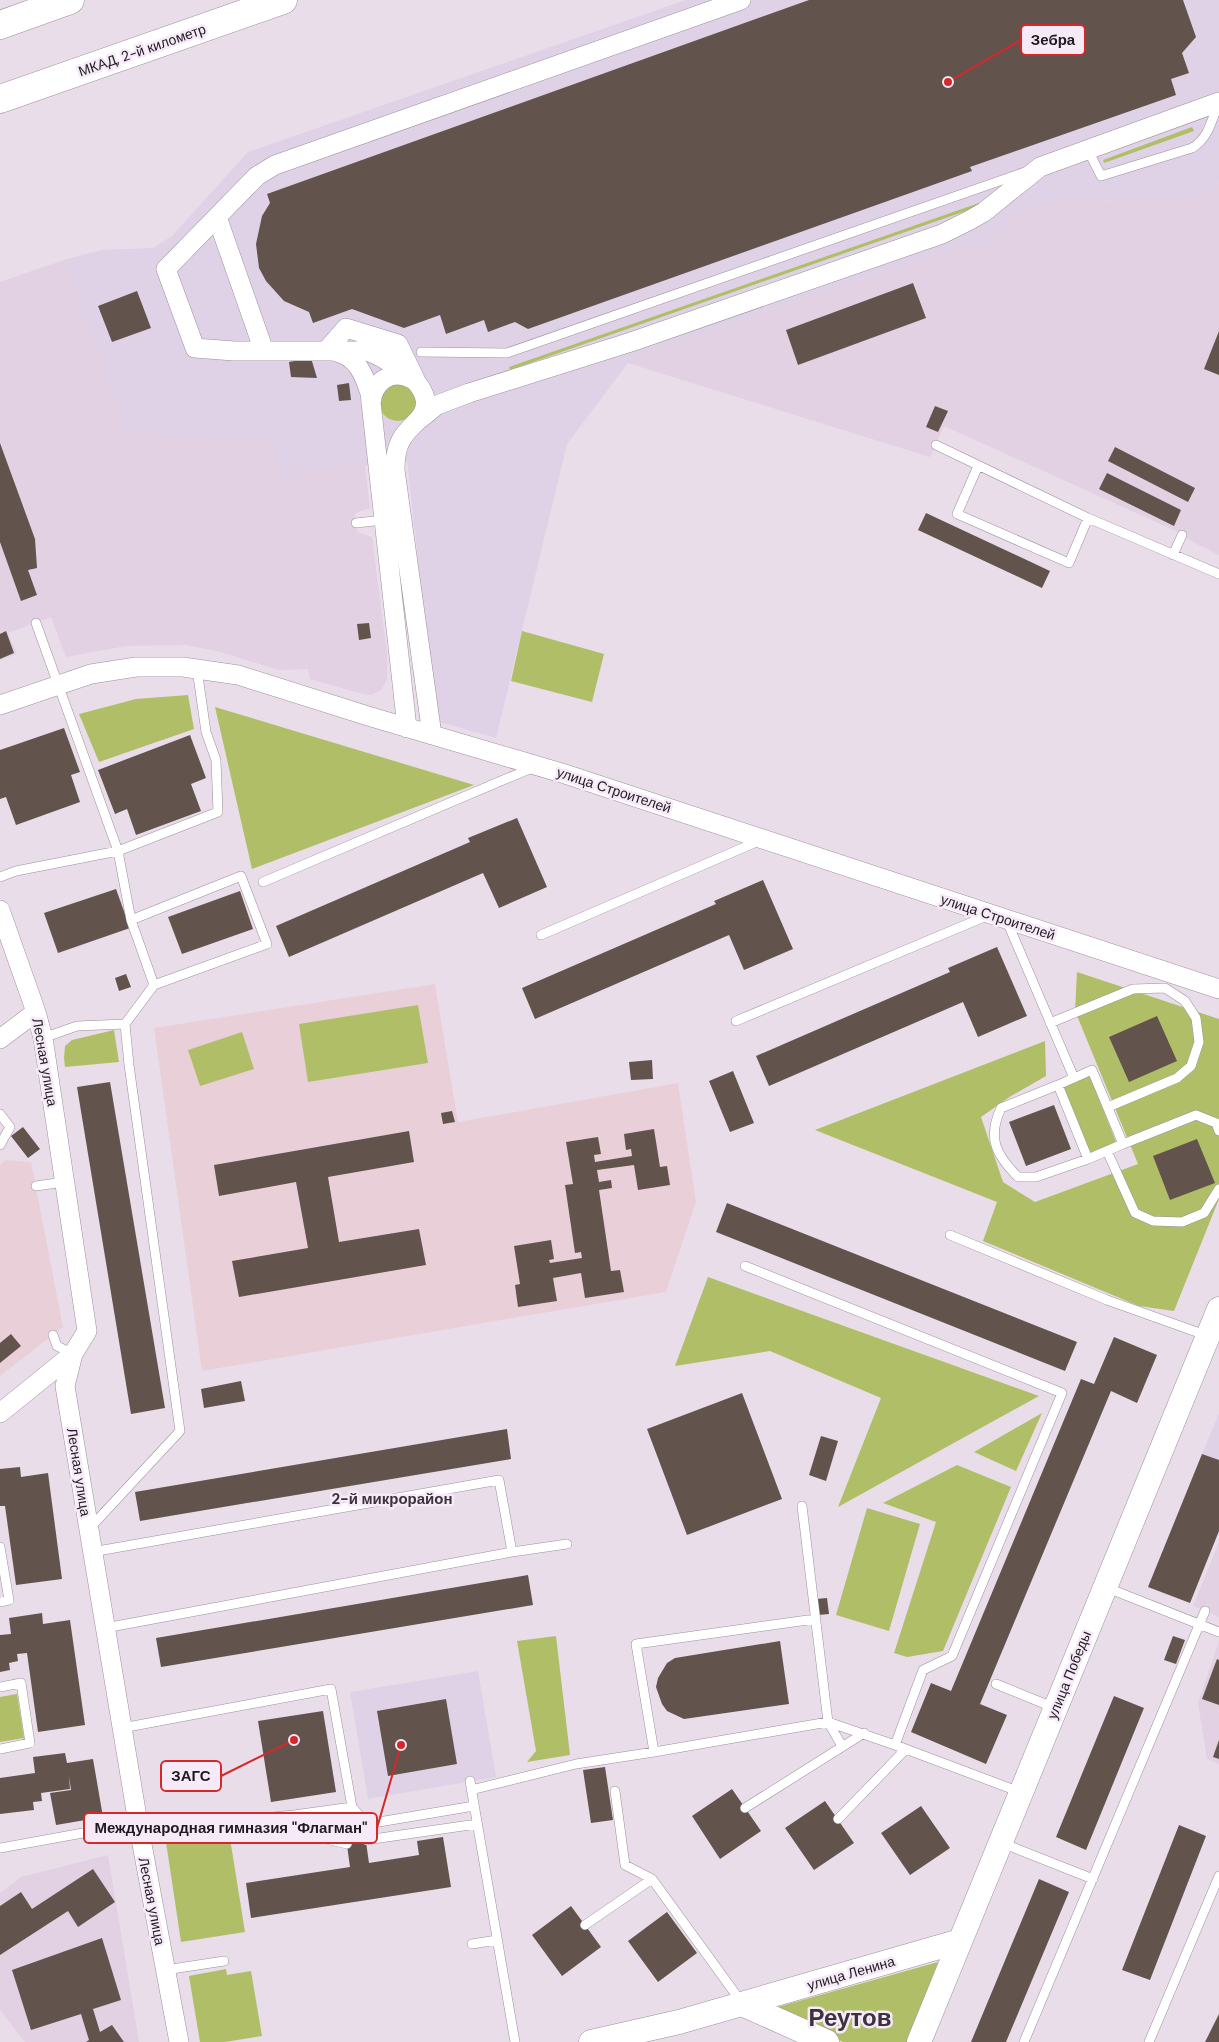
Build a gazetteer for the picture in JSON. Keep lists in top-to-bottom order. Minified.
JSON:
{"streets":{"highway":["МКАД, 2-й километр"],"street":["улица Строителей","Лесная улица","улица Победы","улица Ленина"]},"crossings":[["улица Победы","улица Ленина"]],"districts":["2-й микрорайон","Реутов"],"places":["Зебра","ЗАГС","Международная гимназия \"Флагман\""]}
